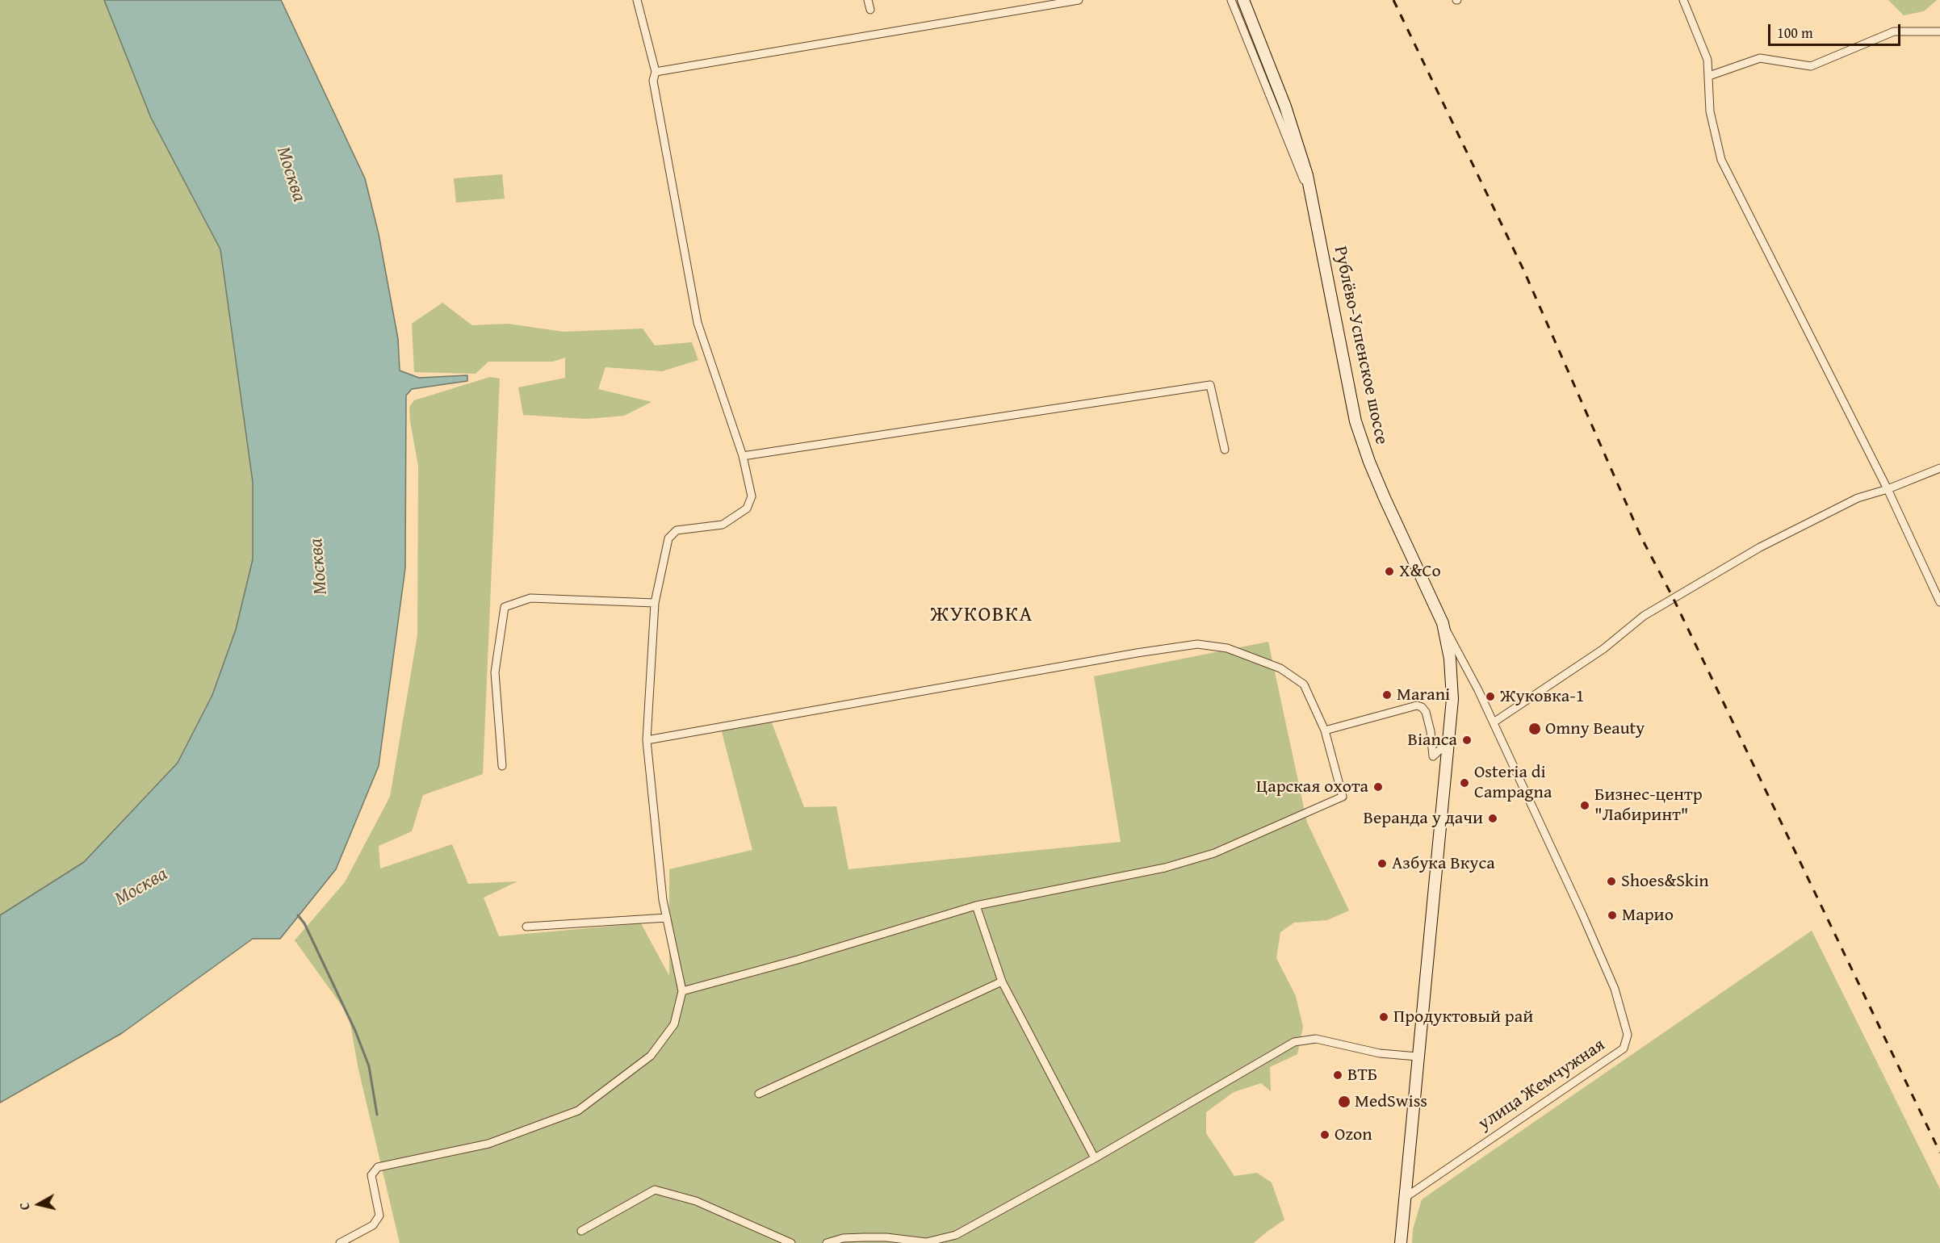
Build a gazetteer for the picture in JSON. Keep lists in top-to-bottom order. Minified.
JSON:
{"streets":{"main road":["Рублёво-Успенское шоссе"],"street":["улица Жемчужная"]},"crossings":[["Рублёво-Успенское шоссе","улица Жемчужная"]],"districts":["ЖУКОВКА"],"water":["Москва"],"places":["X&Co","Marani","Жуковка-1","Omny Beauty","Bianca","Osteria di Campagna","Царская охота","Бизнес-центр \"Лабиринт\"","Веранда у дачи","Азбука Вкуса","Shoes&Skin","Марио","Продуктовый рай","ВТБ","MedSwiss","Ozon"],"scale_bar":"100 m","north":"left"}
